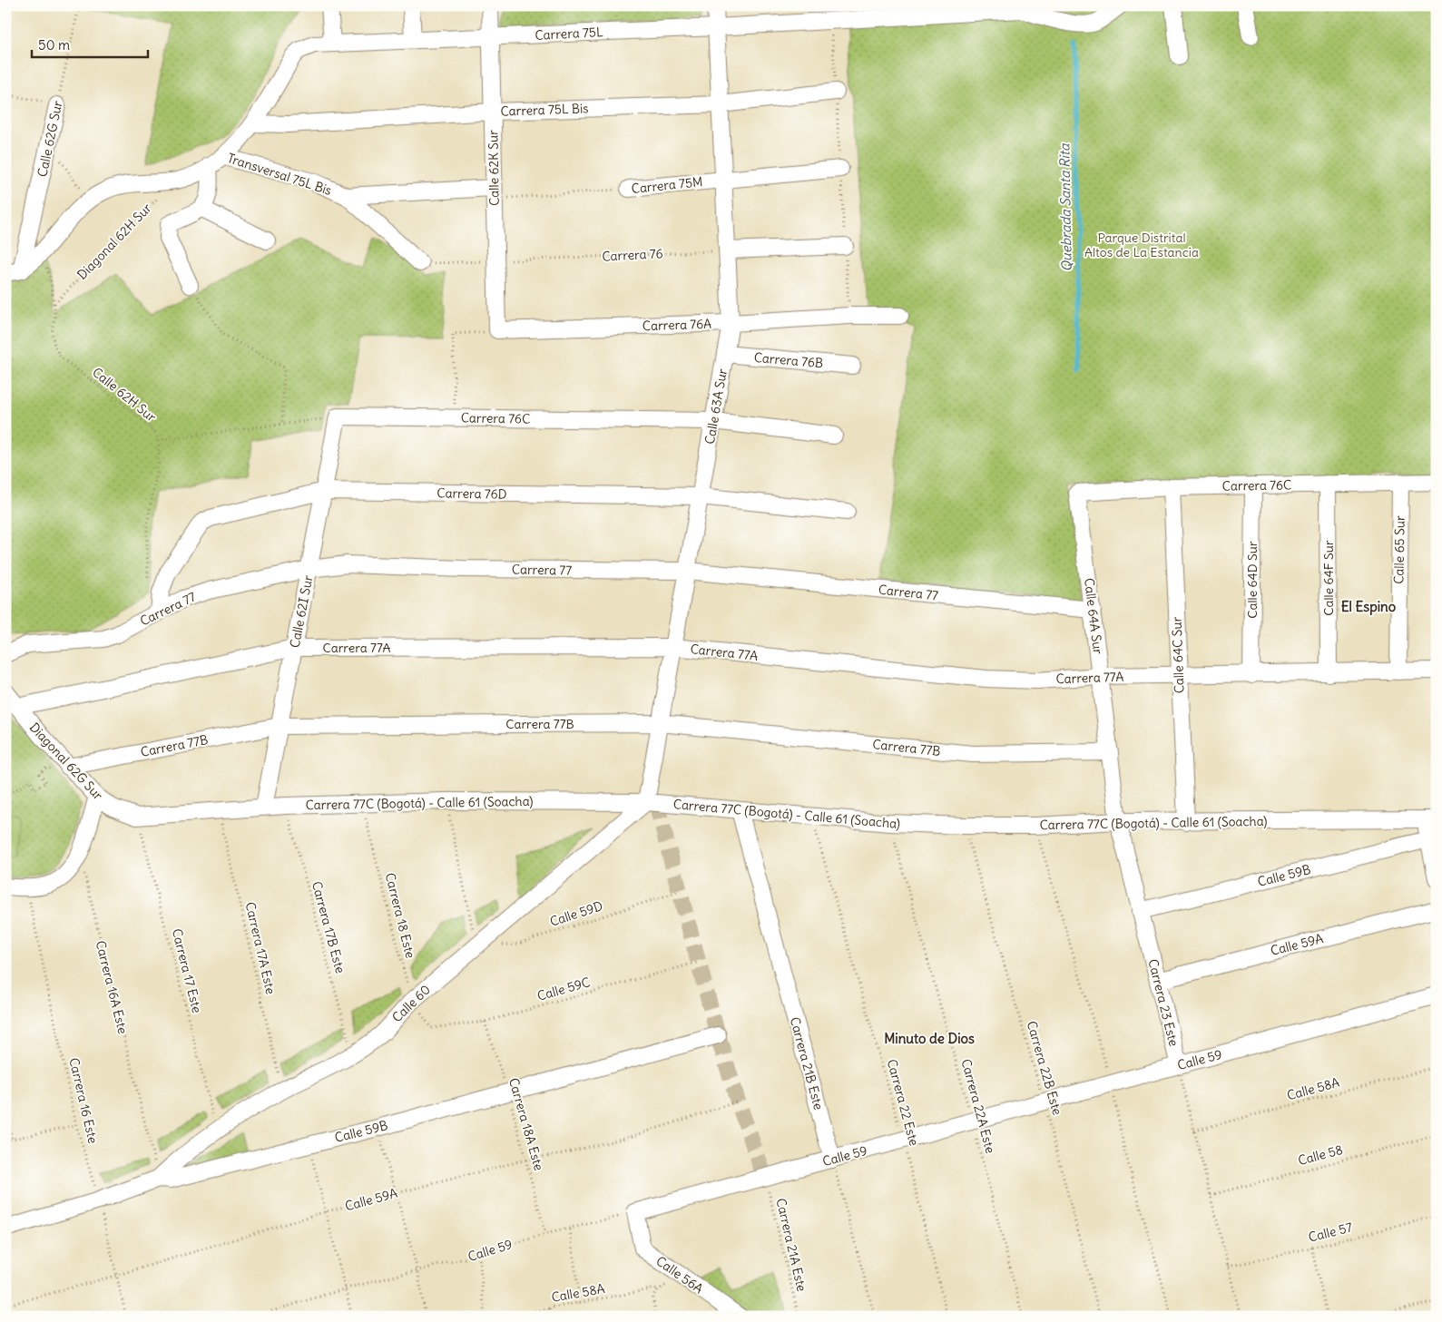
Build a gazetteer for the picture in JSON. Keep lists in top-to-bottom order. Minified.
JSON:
{"streets":{"street":["Carrera 75L","Carrera 75L Bis","Calle 62G Sur","Calle 62K Sur","Transversal 75L Bis","Carrera 75M","Carrera 76A","Carrera 76B","Calle 63A Sur","Carrera 76C","Carrera 76D","Calle 65 Sur","Carrera 77","Calle 64F Sur","Calle 64D Sur","Calle 62I Sur","Calle 64A Sur","Carrera 77A","Calle 64C Sur","Carrera 77B","Diagonal 62G Sur","Carrera 77C (Bogotá) - Calle 61 (Soacha)","Calle 59B","Calle 59A","Carrera 23 Este","Calle 60","Calle 59","Carrera 21B Este","Calle 56A"],"path":["Diagonal 62H Sur","Carrera 76","Calle 62H Sur","Calle 59D","Carrera 18 Este","Carrera 17B Este","Carrera 17A Este","Carrera 17 Este","Carrera 16A Este","Calle 59C","Carrera 22B Este","Calle 58A","Carrera 16 Este","Carrera 22 Este","Carrera 22A Este","Carrera 18A Este","Calle 58","Calle 57","Carrera 21A Este"]},"crossings":[["Carrera 75L","Carrera 75L Bis"],["Carrera 75L","Calle 62K Sur"],["Carrera 75L","Calle 63A Sur"],["Carrera 75L Bis","Calle 62K Sur"],["Carrera 75L Bis","Calle 63A Sur"],["Calle 62K Sur","Carrera 75M"],["Calle 62K Sur","Carrera 76"],["Calle 62K Sur","Carrera 76A"],["Transversal 75L Bis","Carrera 76"],["Carrera 75M","Calle 63A Sur"],["Diagonal 62H Sur","Calle 62H Sur"],["Carrera 76","Calle 63A Sur"],["Carrera 76A","Calle 63A Sur"],["Carrera 76B","Calle 63A Sur"],["Calle 63A Sur","Carrera 76C"],["Calle 63A Sur","Carrera 76D"],["Calle 63A Sur","Carrera 77"],["Calle 63A Sur","Carrera 77A"],["Calle 63A Sur","Carrera 77B"],["Calle 63A Sur","Carrera 77C (Bogotá) - Calle 61 (Soacha)"],["Calle 63A Sur","Calle 60"],["Carrera 76C","Calle 65 Sur"],["Carrera 76C","Calle 64F Sur"],["Carrera 76C","Calle 64D Sur"],["Carrera 76C","Calle 62I Sur"],["Carrera 76C","Calle 64A Sur"],["Carrera 76C","Calle 64C Sur"],["Carrera 76D","Carrera 77"],["Carrera 76D","Calle 62I Sur"],["Calle 65 Sur","Carrera 77A"],["Carrera 77","Calle 62I Sur"],["Carrera 77","Calle 64A Sur"],["Calle 64F Sur","Carrera 77A"],["Calle 64D Sur","Carrera 77A"],["Calle 62I Sur","Carrera 77A"],["Calle 62I Sur","Carrera 77B"],["Calle 62I Sur","Carrera 77C (Bogotá) - Calle 61 (Soacha)"],["Calle 64A Sur","Carrera 77A"],["Calle 64A Sur","Carrera 77B"],["Calle 64A Sur","Carrera 77C (Bogotá) - Calle 61 (Soacha)"],["Calle 64A Sur","Carrera 23 Este"],["Carrera 77A","Calle 64C Sur"],["Carrera 77A","Diagonal 62G Sur"],["Calle 64C Sur","Carrera 77C (Bogotá) - Calle 61 (Soacha)"],["Carrera 77B","Diagonal 62G Sur"],["Diagonal 62G Sur","Carrera 77C (Bogotá) - Calle 61 (Soacha)"],["Diagonal 62G Sur","Carrera 17 Este"],["Carrera 77C (Bogotá) - Calle 61 (Soacha)","Carrera 18 Este"],["Carrera 77C (Bogotá) - Calle 61 (Soacha)","Carrera 17B Este"],["Carrera 77C (Bogotá) - Calle 61 (Soacha)","Carrera 17A Este"],["Carrera 77C (Bogotá) - Calle 61 (Soacha)","Carrera 17 Este"],["Carrera 77C (Bogotá) - Calle 61 (Soacha)","Carrera 23 Este"],["Carrera 77C (Bogotá) - Calle 61 (Soacha)","Calle 60"],["Carrera 77C (Bogotá) - Calle 61 (Soacha)","Carrera 21B Este"],["Carrera 77C (Bogotá) - Calle 61 (Soacha)","Carrera 22B Este"],["Carrera 77C (Bogotá) - Calle 61 (Soacha)","Carrera 22 Este"],["Carrera 77C (Bogotá) - Calle 61 (Soacha)","Carrera 22A Este"],["Calle 59B","Carrera 16A Este"],["Calle 59B","Carrera 23 Este"],["Calle 59B","Calle 60"],["Calle 59B","Carrera 16 Este"],["Calle 59B","Carrera 18A Este"],["Calle 59D","Calle 60"],["Carrera 18 Este","Calle 59C"],["Carrera 18 Este","Calle 60"],["Carrera 17B Este","Calle 60"],["Calle 59A","Carrera 23 Este"],["Calle 59A","Carrera 16 Este"],["Calle 59A","Carrera 18A Este"],["Carrera 17A Este","Calle 60"],["Carrera 17 Este","Calle 60"],["Carrera 16A Este","Calle 60"],["Calle 59C","Carrera 18A Este"],["Carrera 23 Este","Calle 59"],["Calle 59","Carrera 21B Este"],["Calle 59","Carrera 22B Este"],["Calle 59","Carrera 22 Este"],["Calle 59","Carrera 22A Este"],["Calle 59","Carrera 18A Este"],["Calle 59","Carrera 21A Este"],["Calle 59","Calle 56A"],["Calle 58A","Calle 56A"]],"districts":["El Espino","Minuto de Dios"],"water":["Quebrada Santa Rita"],"parks":["Parque Distrital Altos de La Estancia"],"scale_bar":"50 m"}
